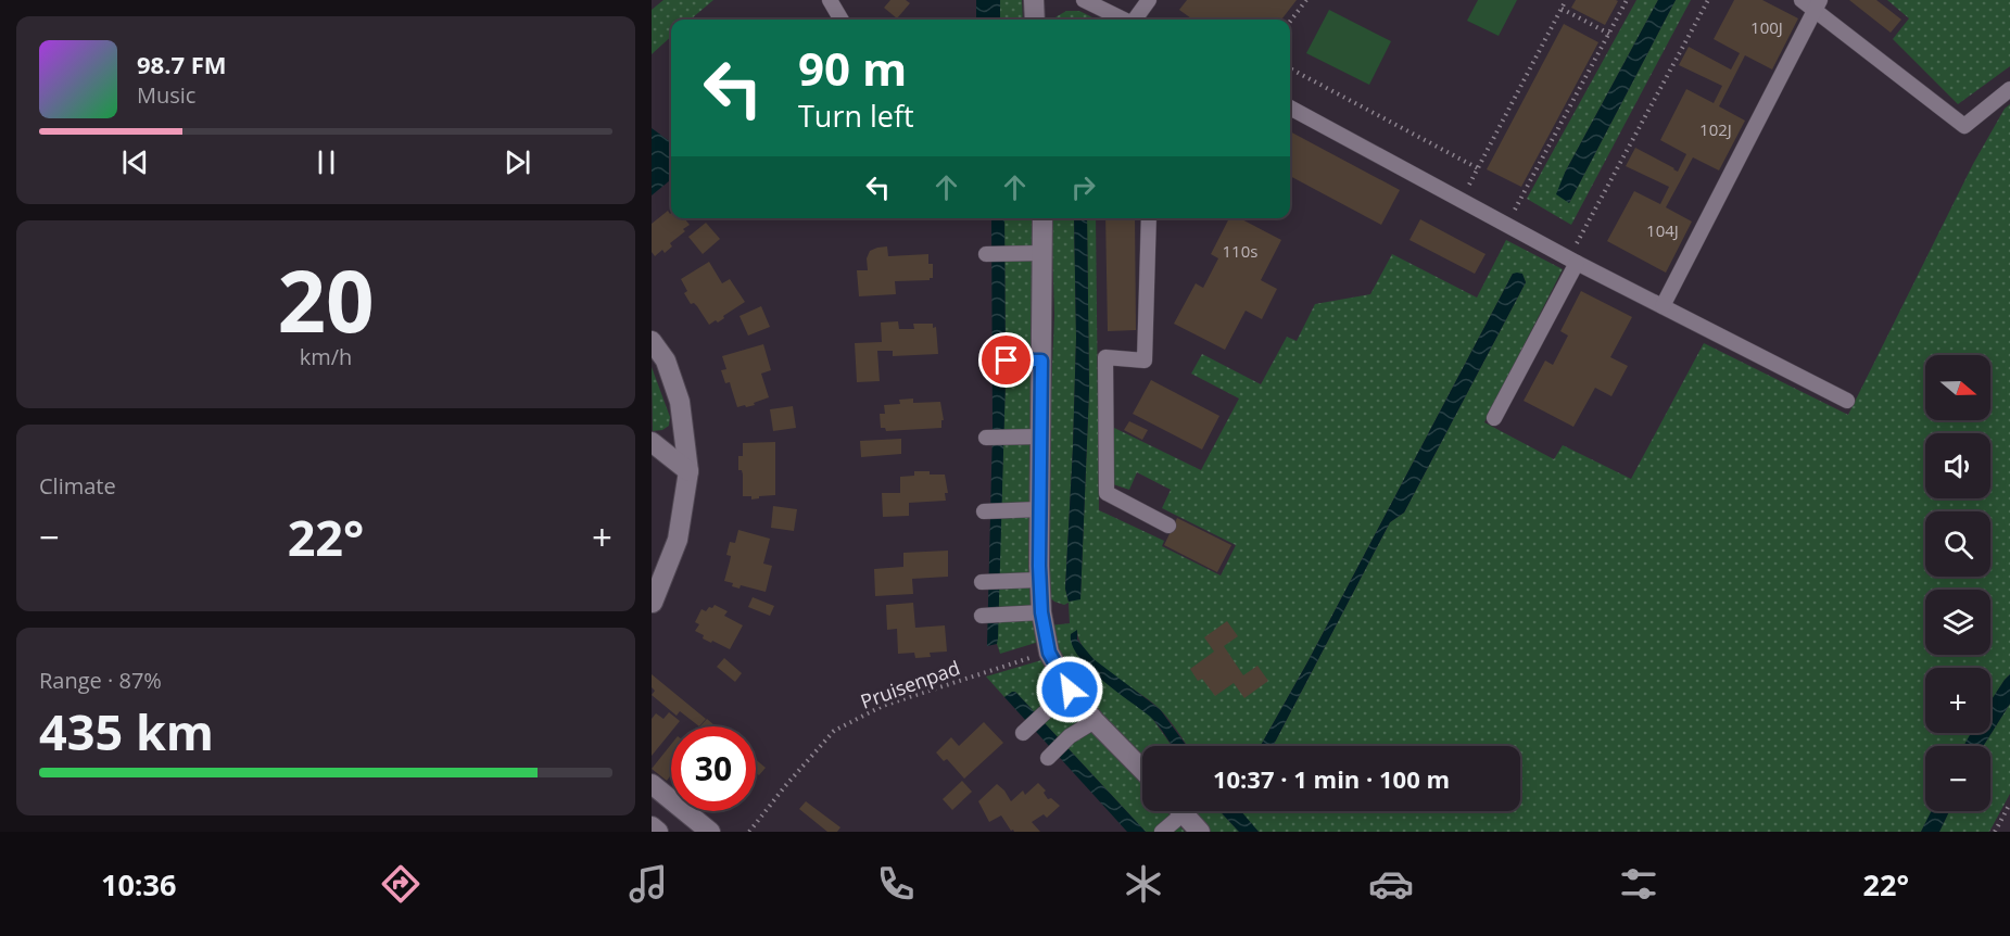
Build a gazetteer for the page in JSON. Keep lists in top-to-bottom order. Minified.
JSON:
{"streets":{"path":["Pruisenpad"]},"house_numbers":["100J","102J","104J","110s"],"north":"right","page":{"turn":["90 m","Turn left"],"song":["98.7 FM","Music"],"tile":[["20","km/h"],"Climate",["Range · 87%","435 km"]],"map_buttons":["+","−"],"heat":["−","22°","+"],"limit":"30","trip":"10:37 · 1 min · 100 m","tabs":["10:36","22°"]}}
